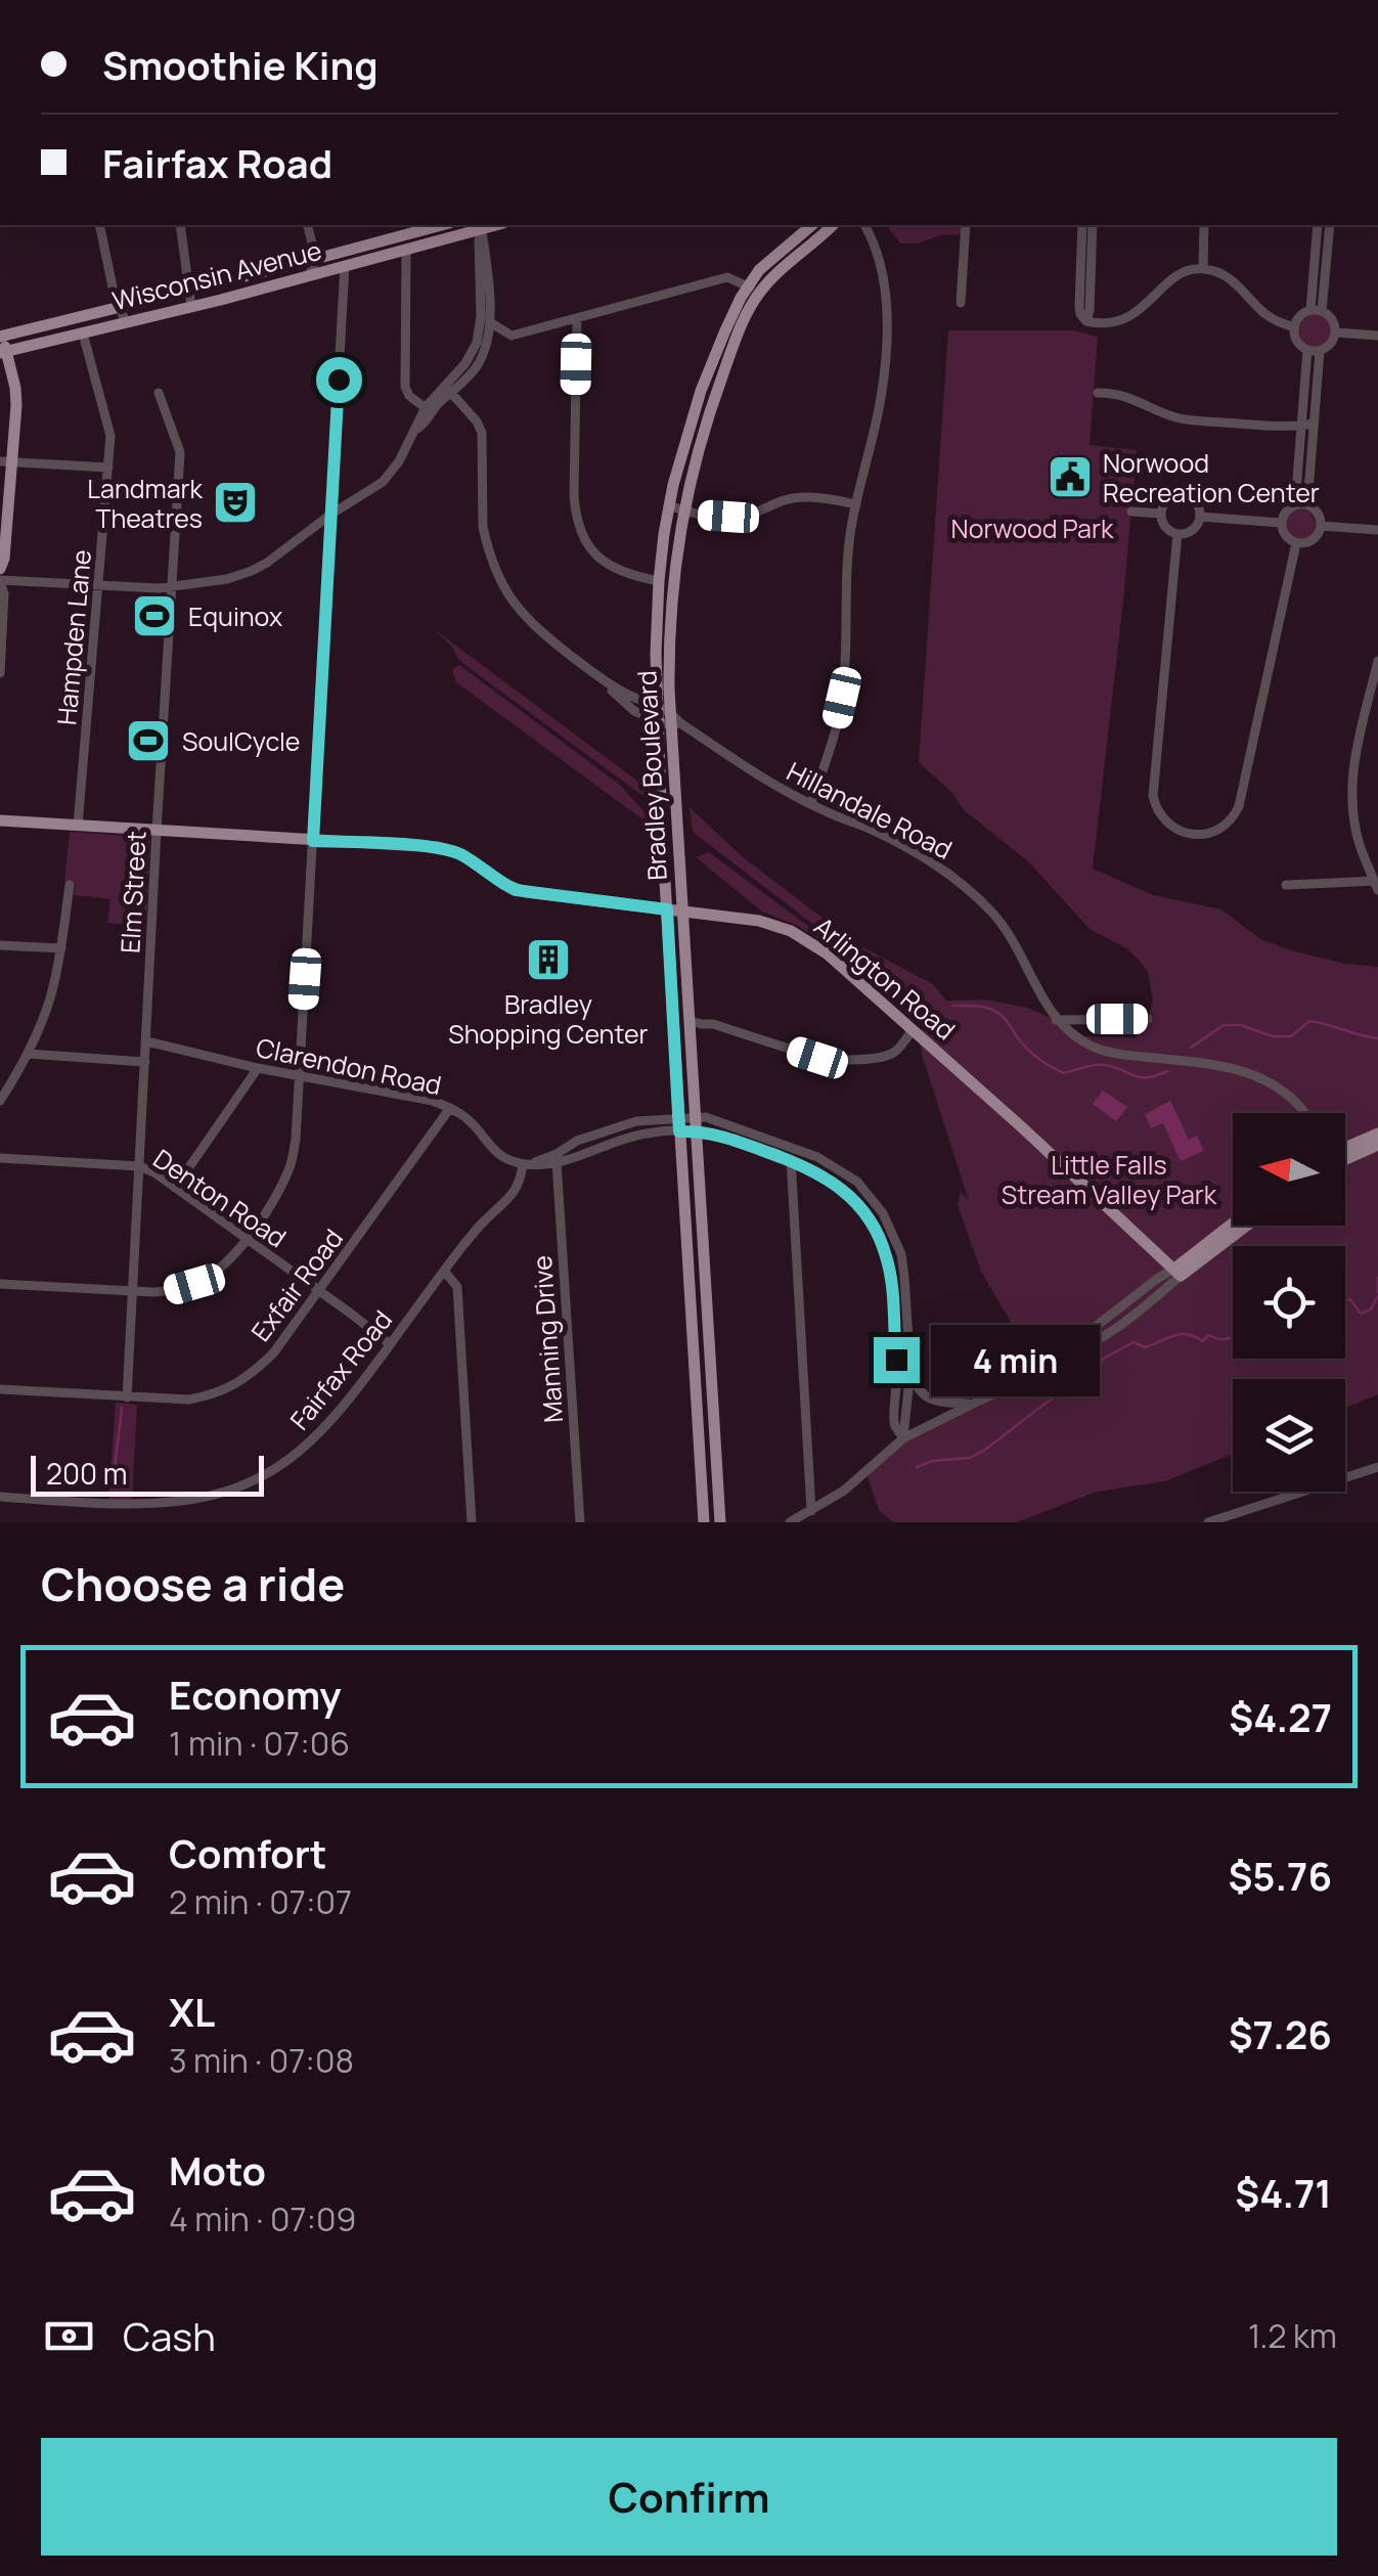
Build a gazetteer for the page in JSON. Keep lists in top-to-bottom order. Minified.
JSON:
{"streets":{"main road":["Wisconsin Avenue","Bradley Boulevard","Arlington Road"],"street":["Hampden Lane","Hillandale Road","Elm Street","Clarendon Road","Denton Road","Exfair Road","Manning Drive","Fairfax Road"]},"crossings":[["Wisconsin Avenue","Hampden Lane"],["Hampden Lane","Arlington Road"],["Bradley Boulevard","Hillandale Road"],["Bradley Boulevard","Arlington Road"],["Elm Street","Arlington Road"],["Elm Street","Clarendon Road"],["Elm Street","Denton Road"],["Elm Street","Exfair Road"],["Clarendon Road","Exfair Road"],["Clarendon Road","Fairfax Road"],["Denton Road","Exfair Road"],["Denton Road","Fairfax Road"]],"parks":["Norwood Park","Little Falls Stream Valley Park"],"places":{"public building":["Norwood Recreation Center"],"theatre":["Landmark Theatres"],"sports":["Equinox","SoulCycle"],"building":["Bradley Shopping Center"]},"scale_bar":"200 m","north":"left","page":{"banner":["Smoothie King","Fairfax Road"],"bubble":"4 min","scale":"200 m","heading":"Choose a ride","list":[{"name":"Economy","note":"1 min · 07:06","value":"$4.27"},{"name":"Comfort","note":"2 min · 07:07","value":"$5.76"},{"name":"XL","note":"3 min · 07:08","value":"$7.26"},{"name":"Moto","note":"4 min · 07:09","value":"$4.71"}],"pay":["Cash","1.2 km"],"buttons":"Confirm"}}
